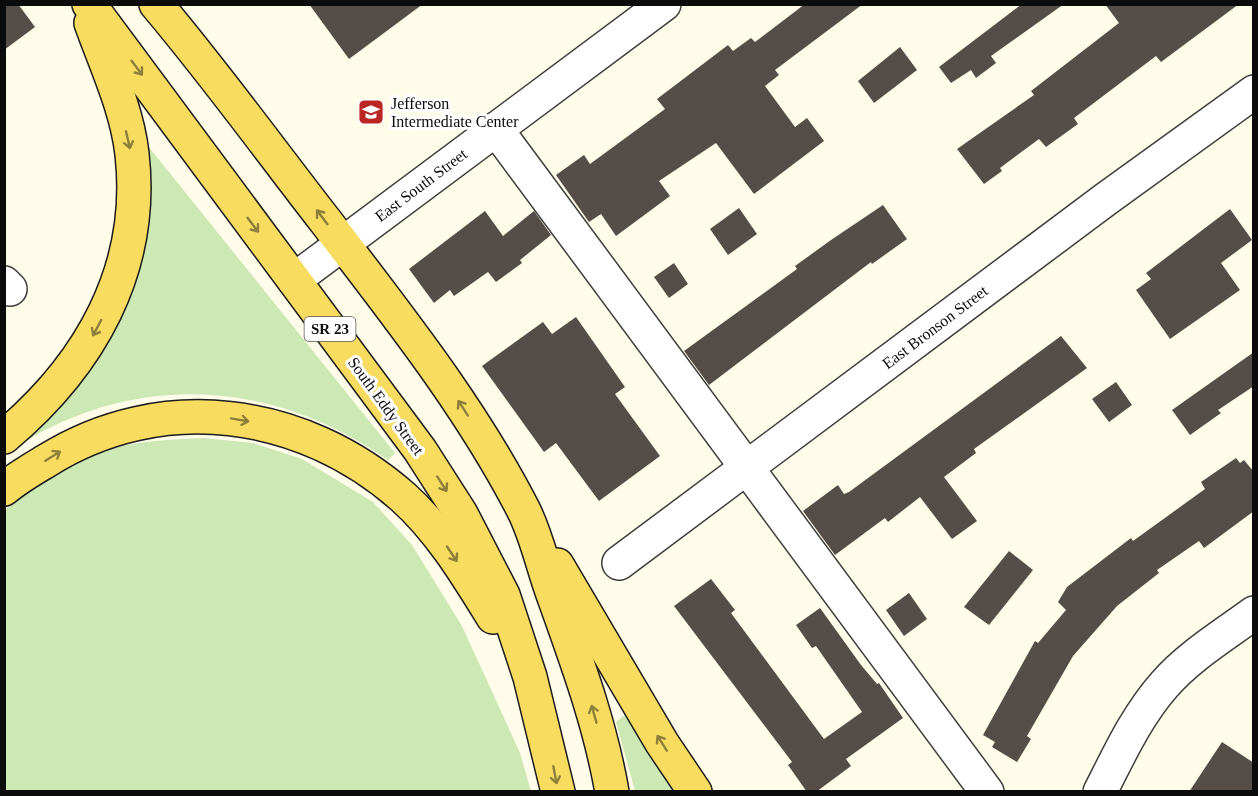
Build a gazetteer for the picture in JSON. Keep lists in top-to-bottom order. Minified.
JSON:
{"streets":{"main road":["SR 23","South Eddy Street"],"street":["East South Street","East Bronson Street"]},"crossings":[["East South Street","South Eddy Street"]],"places":{"school or university":["Jefferson Intermediate Center"]}}
